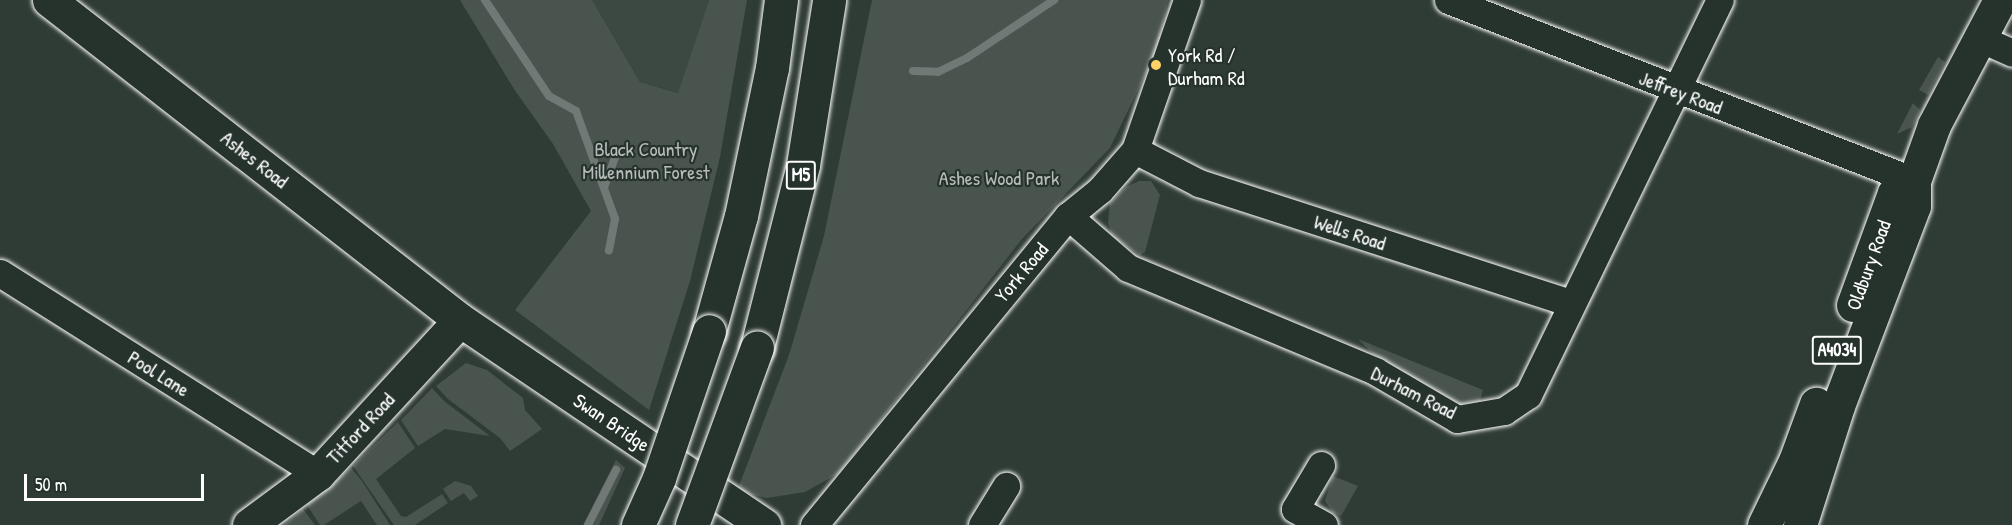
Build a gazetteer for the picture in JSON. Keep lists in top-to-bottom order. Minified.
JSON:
{"streets":{"main road":["Ashes Road","M5","Oldbury Road","A4034","Swan Bridge","Titford Road"],"street":["Jeffrey Road","Wells Road","York Road","Pool Lane","Durham Road"]},"crossings":[["Jeffrey Road","Oldbury Road"],["Jeffrey Road","Durham Road"],["Ashes Road","Swan Bridge"],["Ashes Road","Titford Road"],["Wells Road","York Road"],["Wells Road","Durham Road"],["York Road","Durham Road"],["Pool Lane","Titford Road"],["Swan Bridge","Titford Road"]],"parks":["Black Country Millennium Forest","Ashes Wood Park"],"places":["York Rd / Durham Rd"],"scale_bar":"50 m"}
